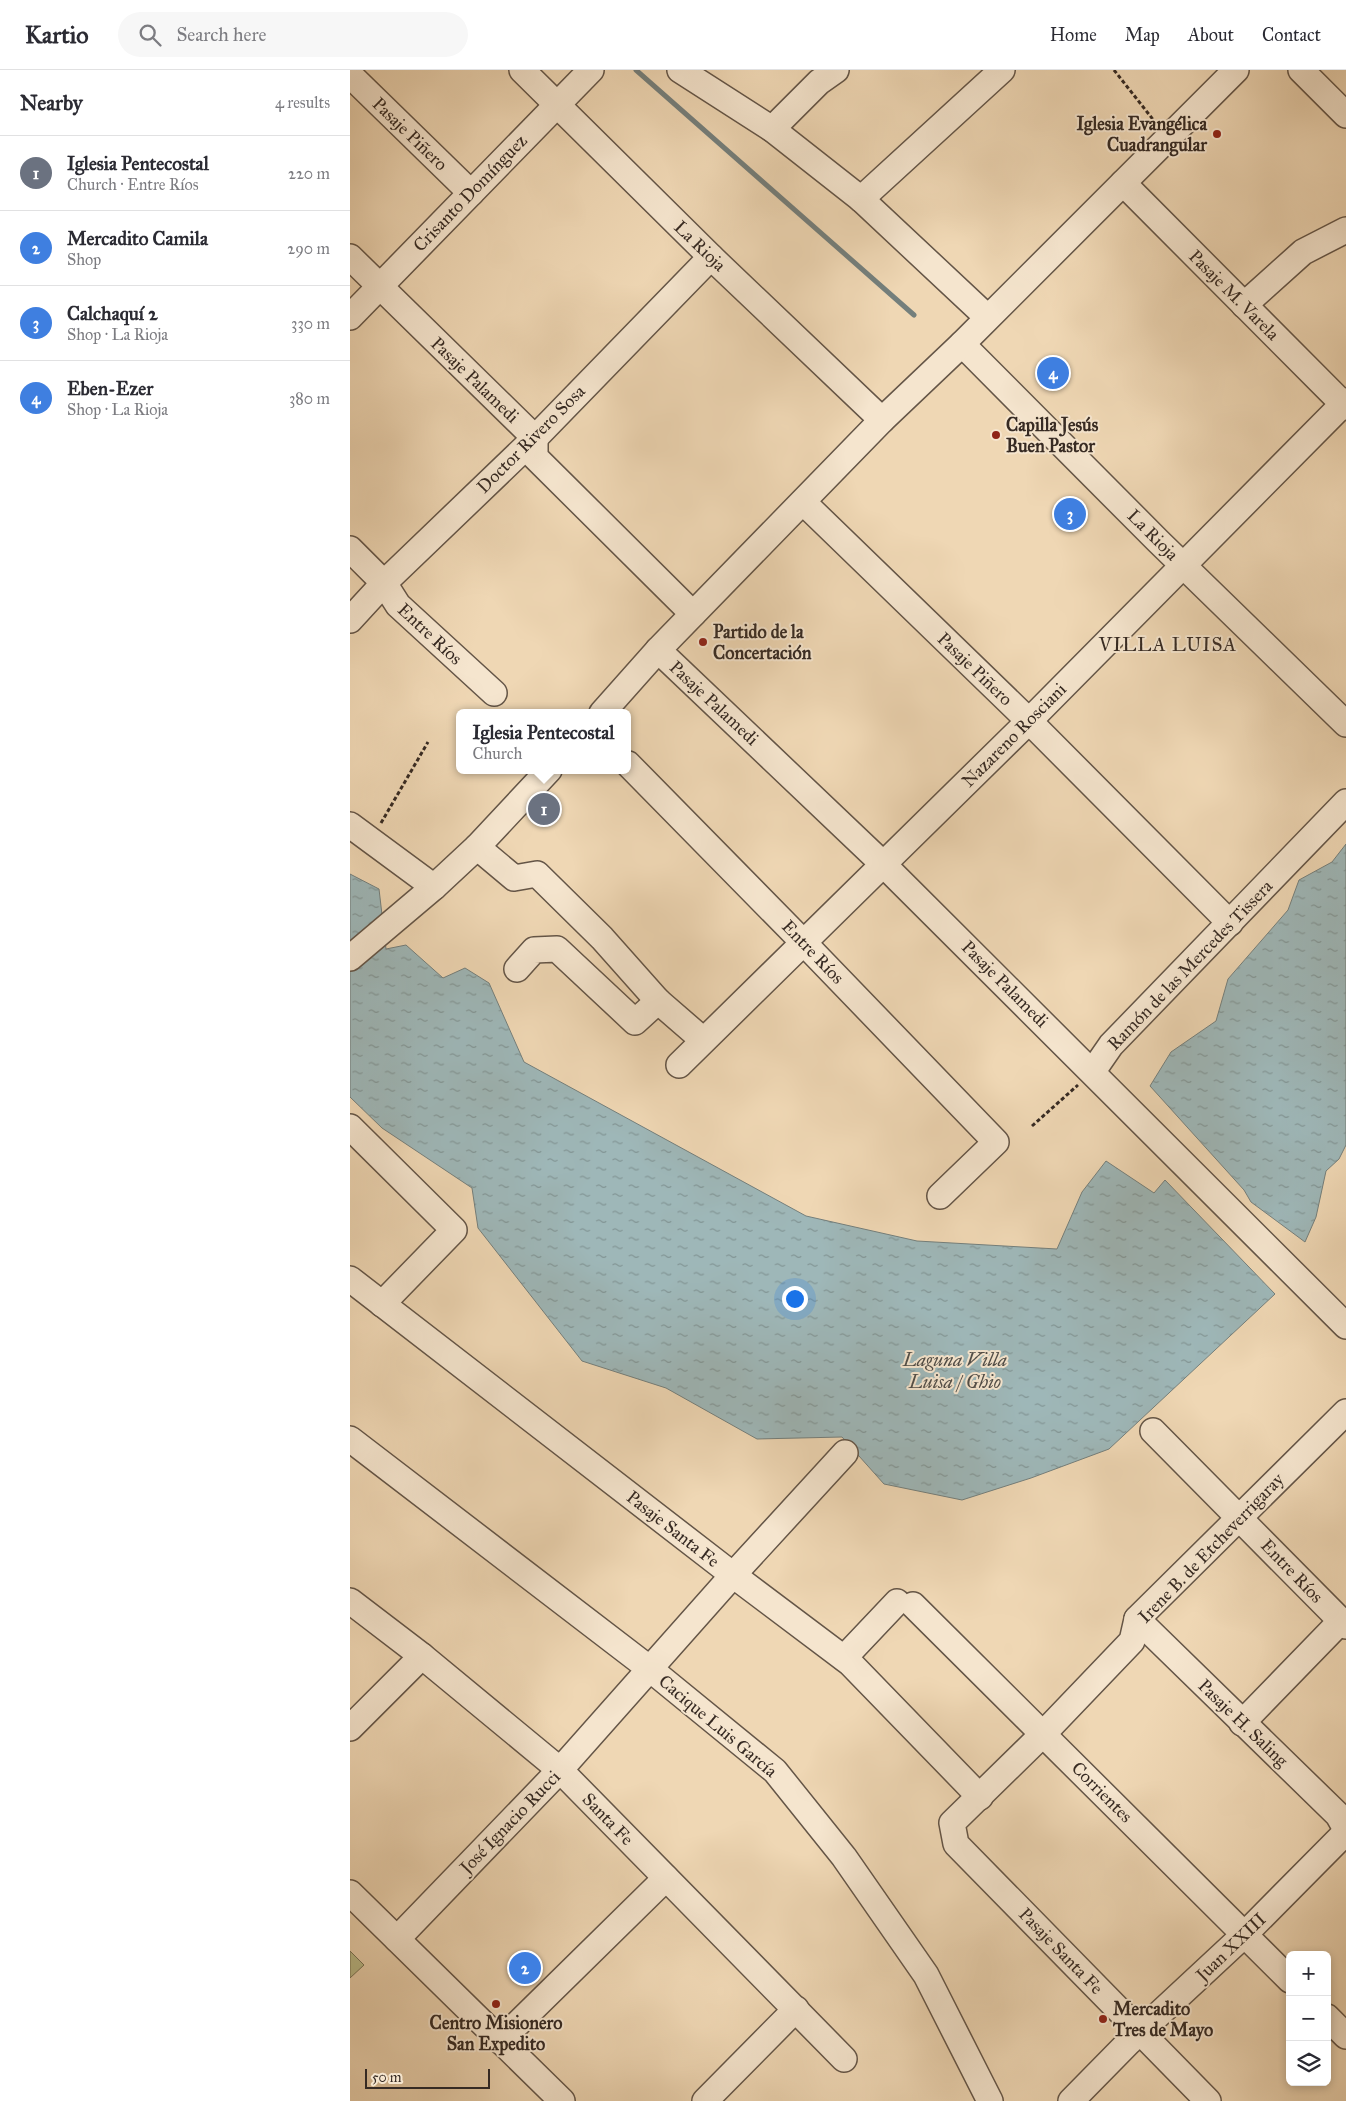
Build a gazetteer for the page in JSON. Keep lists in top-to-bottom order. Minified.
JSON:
{"streets":{"street":["Pasaje Piñero","Crisanto Domínguez","La Rioja","Pasaje M. Varela","Pasaje Palamedi","Doctor Rivero Sosa","Entre Ríos","Nazareno Rosciani","Ramón de las Mercedes Tissera","Pasaje Santa Fe","Irene B. de Etcheverrigaray","Pasaje H. Saling","Cacique Luis García","Corrientes","Santa Fe","José Ignacio Rucci","Juan XXIII"]},"crossings":[["Pasaje Piñero","Crisanto Domínguez"],["Pasaje Piñero","Nazareno Rosciani"],["Pasaje Piñero","Ramón de las Mercedes Tissera"],["Crisanto Domínguez","La Rioja"],["Crisanto Domínguez","Pasaje Palamedi"],["La Rioja","Doctor Rivero Sosa"],["La Rioja","Nazareno Rosciani"],["Pasaje M. Varela","Nazareno Rosciani"],["Pasaje Palamedi","Doctor Rivero Sosa"],["Pasaje Palamedi","Nazareno Rosciani"],["Pasaje Palamedi","Ramón de las Mercedes Tissera"],["Doctor Rivero Sosa","Entre Ríos"],["Entre Ríos","Nazareno Rosciani"],["Entre Ríos","Irene B. de Etcheverrigaray"],["Pasaje Santa Fe","Irene B. de Etcheverrigaray"],["Pasaje Santa Fe","Corrientes"],["Pasaje Santa Fe","Juan XXIII"],["Irene B. de Etcheverrigaray","Pasaje H. Saling"],["Irene B. de Etcheverrigaray","Corrientes"],["Pasaje H. Saling","Juan XXIII"],["Cacique Luis García","José Ignacio Rucci"],["Corrientes","Juan XXIII"],["Santa Fe","José Ignacio Rucci"]],"districts":["VILLA LUISA"],"water":["Laguna Villa Luisa / Ghio"],"places":["Iglesia Evangélica Cuadrangular","Capilla Jesús Buen Pastor","Partido de la Concertación","Centro Misionero San Expedito","Mercadito Tres de Mayo"],"scale_bar":"50 m","page":{"header":"Kartio","search":"Search here","nav":["Home","Map","About","Contact"],"heading":["Nearby","4 results"],"list":[{"mark":"1","name":"Iglesia Pentecostal","note":"Church · Entre Ríos","value":"220 m"},{"mark":"2","name":"Mercadito Camila","note":"Shop","value":"290 m"},{"mark":"3","name":"Calchaquí 2","note":"Shop · La Rioja","value":"330 m"},{"mark":"4","name":"Eben-Ezer","note":"Shop · La Rioja","value":"380 m"}],"pins":["4","3","1","2"],"popup":["Iglesia Pentecostal","Church"],"map_buttons":["+","−"],"scale":"50 m"}}
